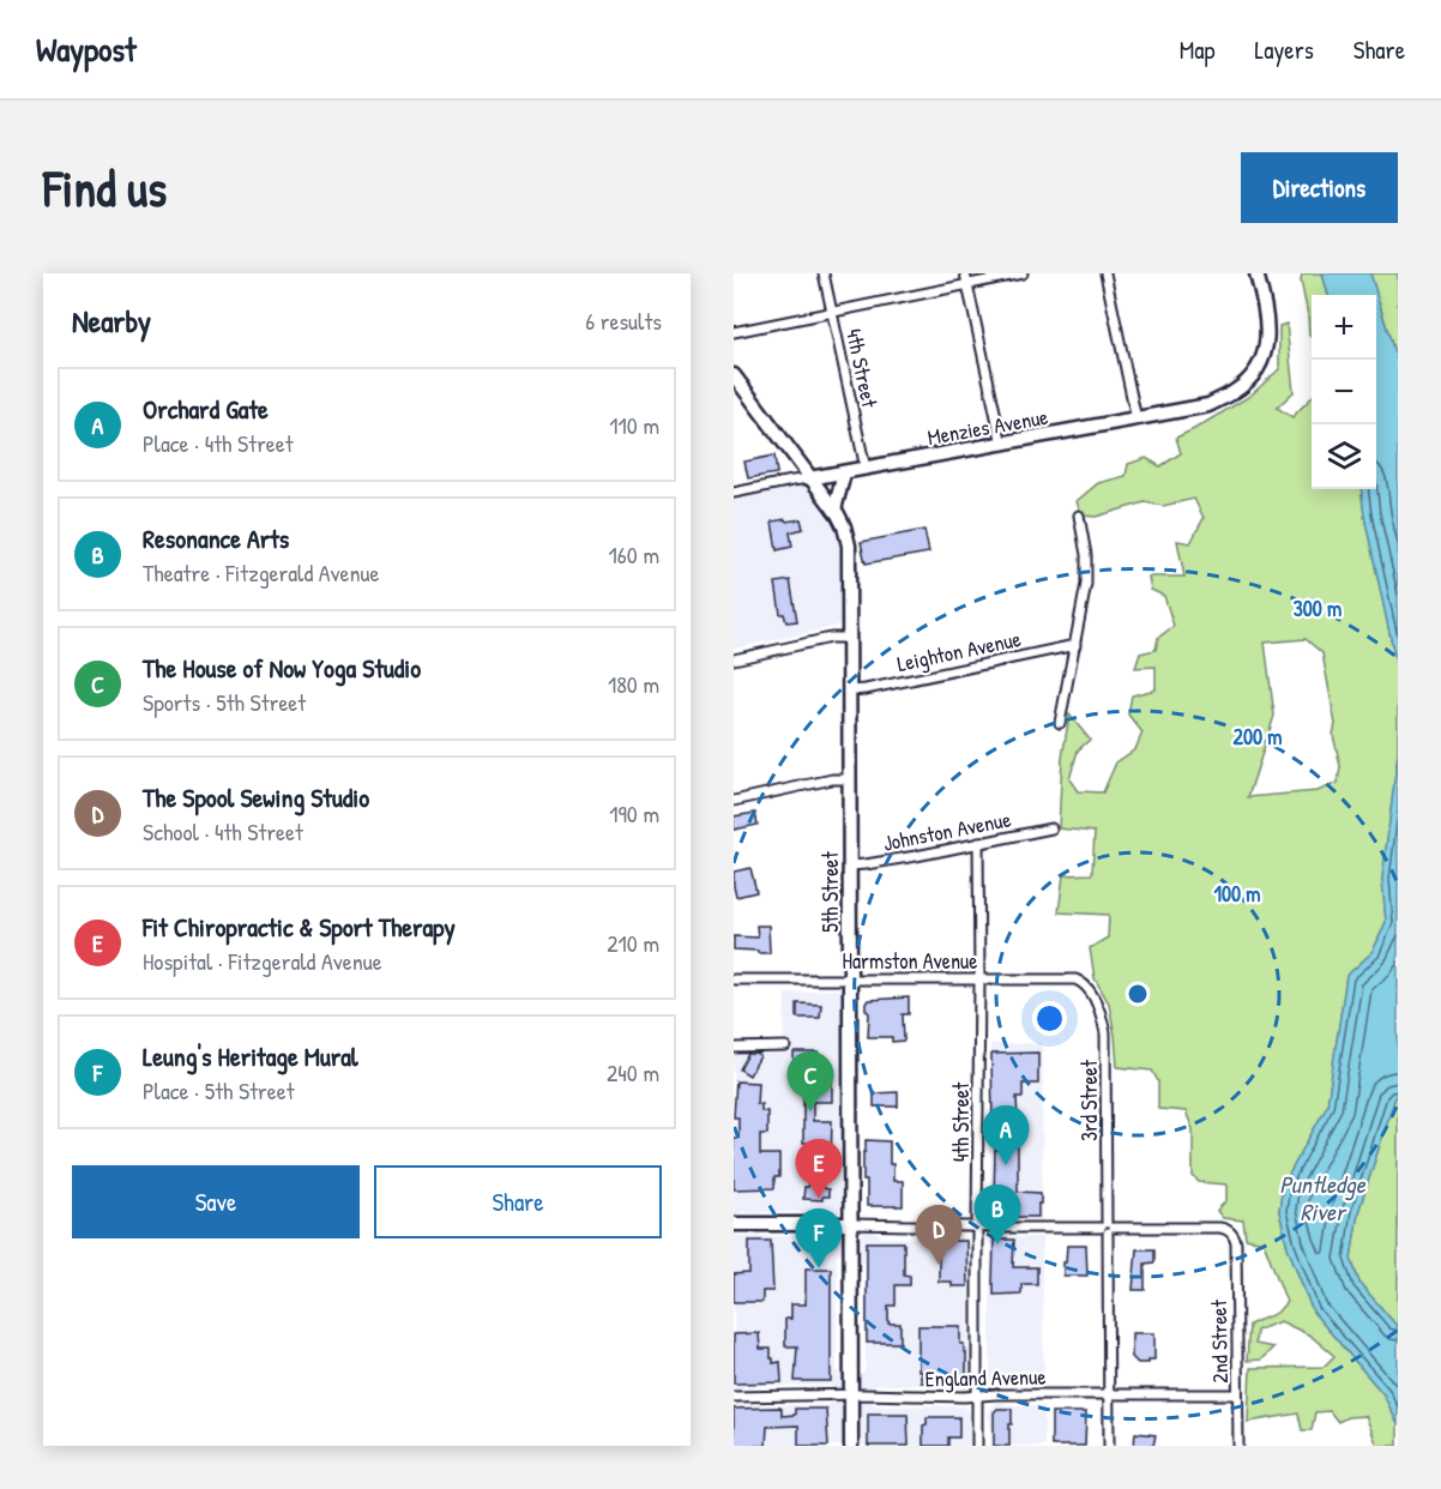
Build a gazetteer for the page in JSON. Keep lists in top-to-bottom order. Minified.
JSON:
{"streets":{"street":["4th Street","Menzies Avenue","Leighton Avenue","Johnston Avenue","5th Street","Harmston Avenue","3rd Street","2nd Street","England Avenue"]},"crossings":[["4th Street","Menzies Avenue"],["4th Street","Johnston Avenue"],["4th Street","Harmston Avenue"],["4th Street","England Avenue"],["Menzies Avenue","5th Street"],["Leighton Avenue","5th Street"],["Johnston Avenue","5th Street"],["5th Street","Harmston Avenue"],["5th Street","England Avenue"],["Harmston Avenue","3rd Street"],["3rd Street","2nd Street"],["3rd Street","England Avenue"],["2nd Street","England Avenue"]],"water":["Puntledge River"],"page":{"header":"Waypost","nav":["Map","Layers","Share"],"buttons":["Directions",["Save","Share"]],"title":"Find us","heading":["Nearby","6 results"],"map_buttons":["+","−"],"list":[{"mark":"A","name":"Orchard Gate","note":"Place · 4th Street","value":"110 m"},{"mark":"B","name":"Resonance Arts","note":"Theatre · Fitzgerald Avenue","value":"160 m"},{"mark":"C","name":"The House of Now Yoga Studio","note":"Sports · 5th Street","value":"180 m"},{"mark":"D","name":"The Spool Sewing Studio","note":"School · 4th Street","value":"190 m"},{"mark":"E","name":"Fit Chiropractic & Sport Therapy","note":"Hospital · Fitzgerald Avenue","value":"210 m"},{"mark":"F","name":"Leung's Heritage Mural","note":"Place · 5th Street","value":"240 m"}],"pins":["C","A","E","B","D","F"]},"rings":["300 m","200 m","100 m"]}
